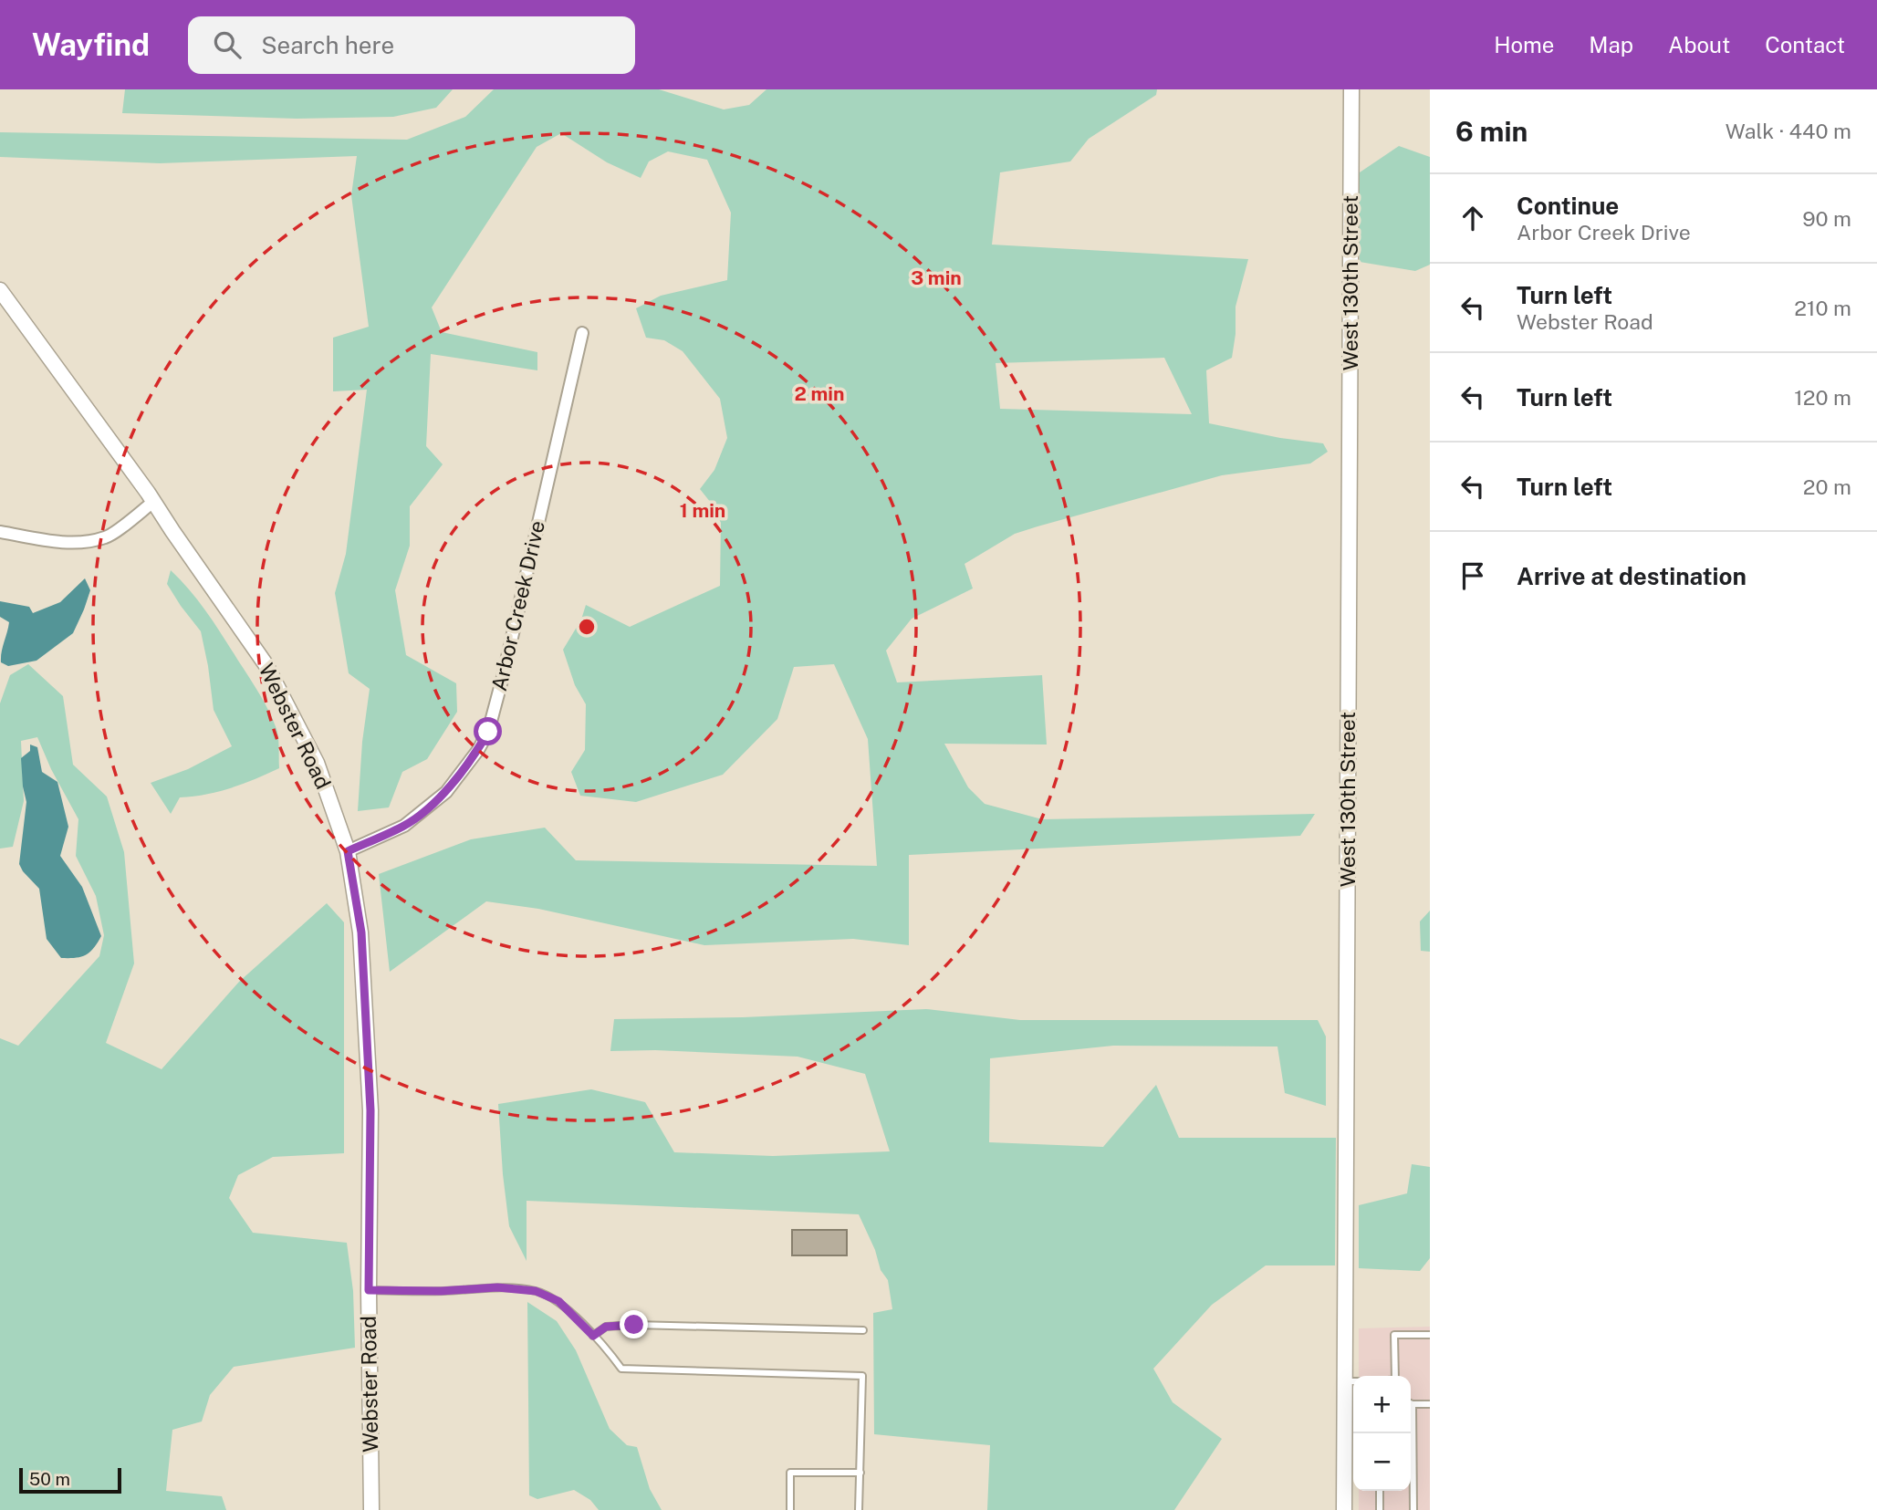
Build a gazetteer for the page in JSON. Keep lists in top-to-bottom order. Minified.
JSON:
{"streets":{"main road":["West 130th Street","Webster Road"],"street":["Arbor Creek Drive"]},"crossings":[["Arbor Creek Drive","Webster Road"]],"scale_bar":"50 m","page":{"header":"Wayfind","search":"Search here","nav":["Home","Map","About","Contact"],"heading":["6 min","Walk · 440 m"],"list":[["Continue","Arbor Creek Drive","90 m"],["Turn left","Webster Road","210 m"],["Turn left","120 m"],["Turn left","20 m"],"Arrive at destination"],"map_buttons":["+","−"],"scale":"50 m"},"rings":["3 min","2 min","1 min"]}
